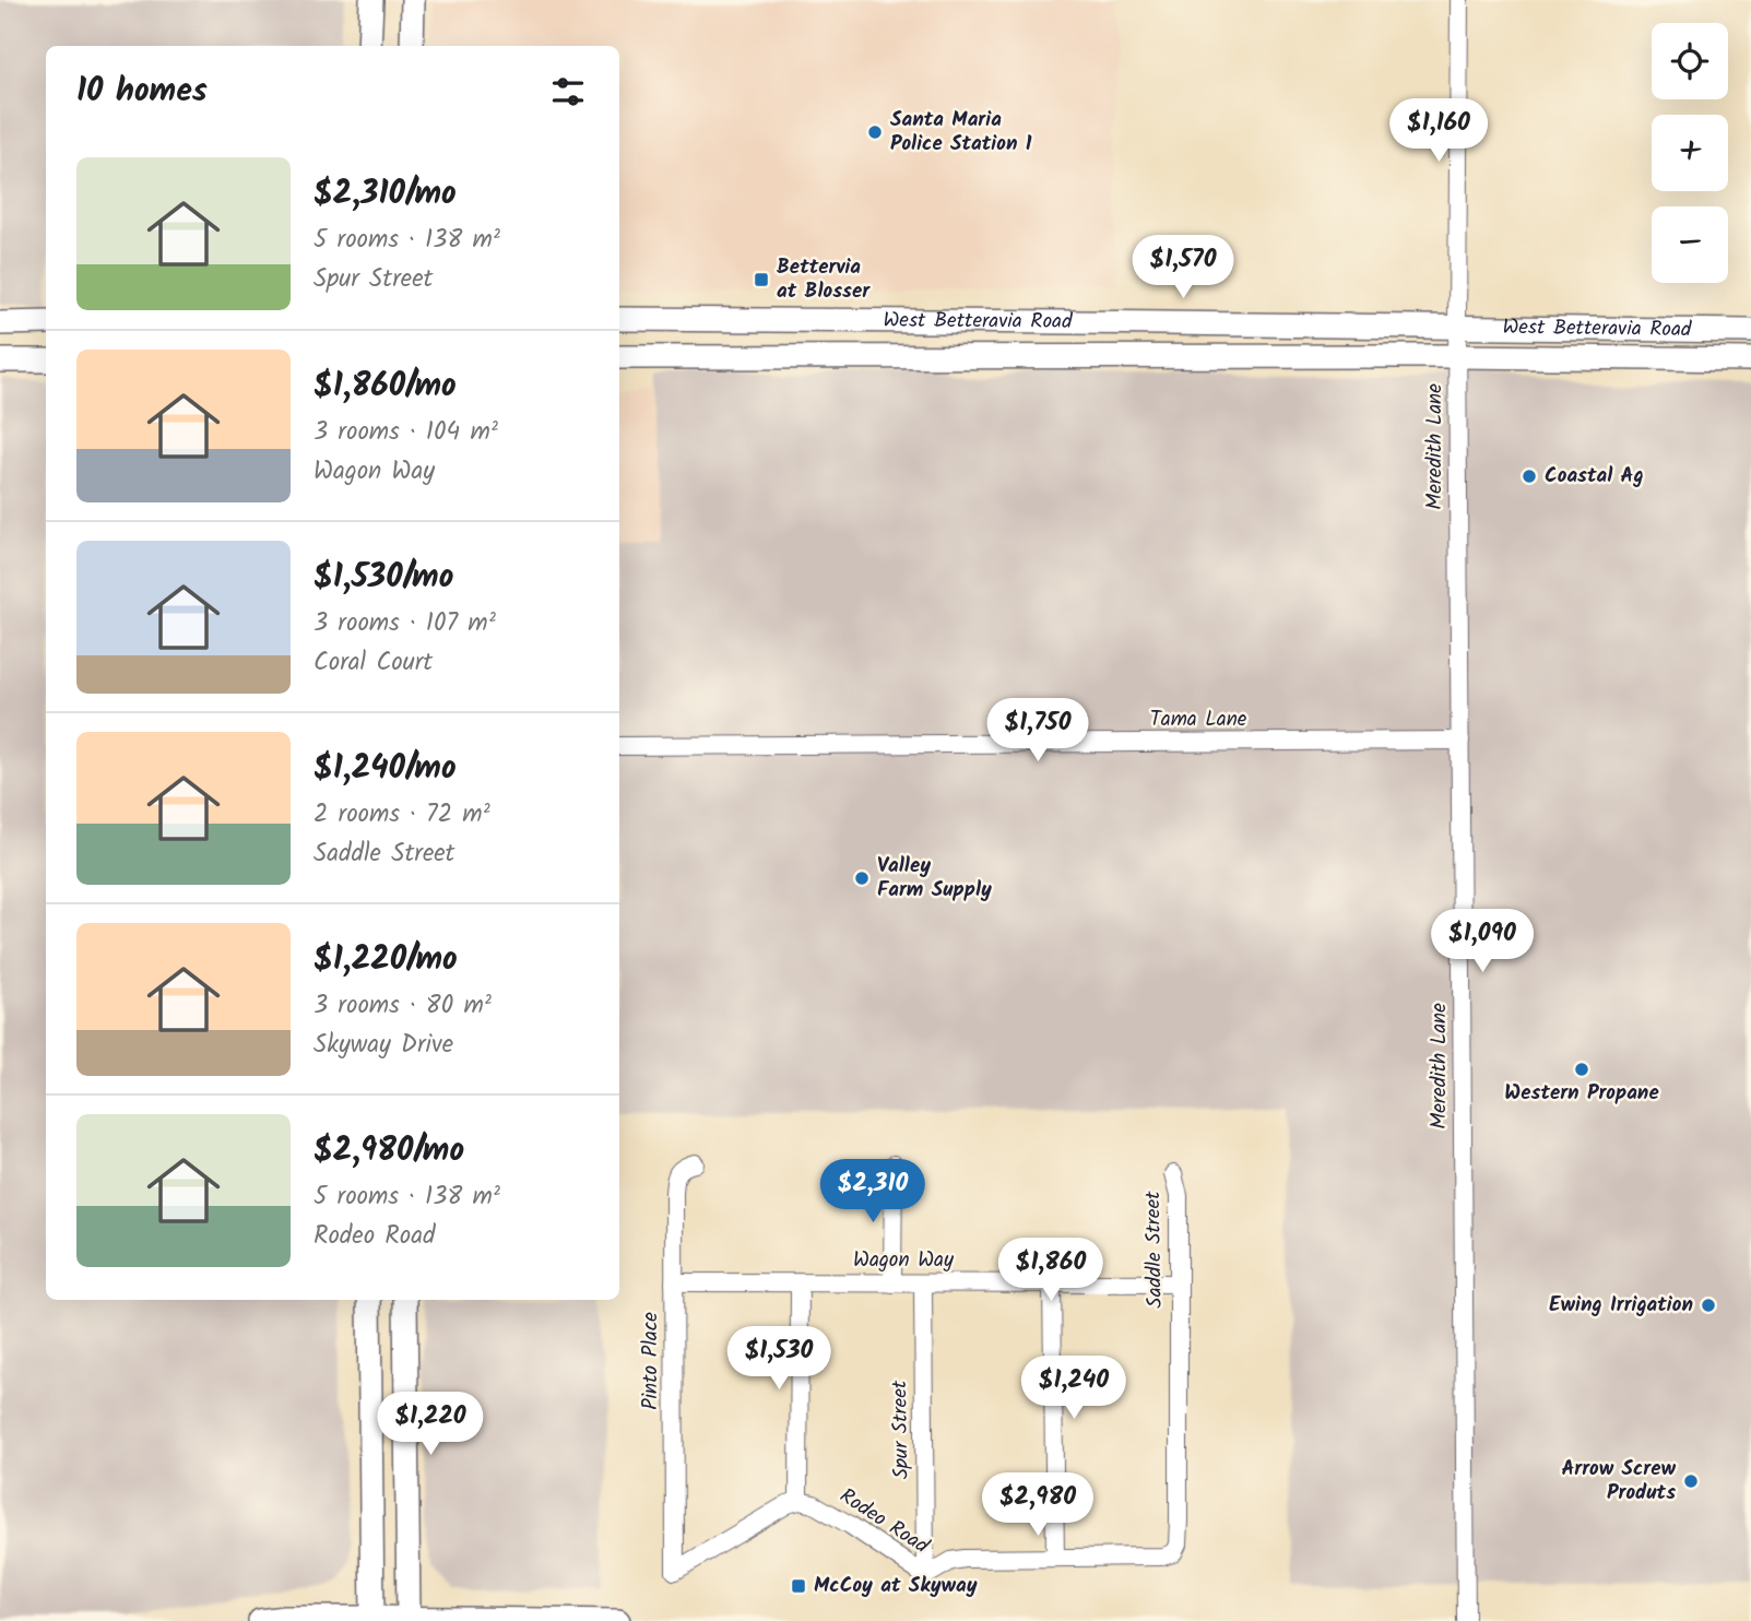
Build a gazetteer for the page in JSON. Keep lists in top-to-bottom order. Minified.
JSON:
{"streets":{"main road":["West Betteravia Road"],"street":["Meredith Lane","Tama Lane","Saddle Street","Wagon Way","Pinto Place","Spur Street","Rodeo Road"]},"crossings":[["West Betteravia Road","Meredith Lane"],["Meredith Lane","Tama Lane"],["Saddle Street","Wagon Way"],["Saddle Street","Rodeo Road"],["Wagon Way","Pinto Place"],["Wagon Way","Spur Street"],["Pinto Place","Rodeo Road"],["Spur Street","Rodeo Road"]],"places":{"other":["Santa Maria Police Station 1","Coastal Ag","Valley Farm Supply","Western Propane","Ewing Irrigation","Arrow Screw Produts"],"transit":["Bettervia at Blosser","McCoy at Skyway"]},"page":{"map_buttons":["+","−"],"heading":"10 homes","price":["$1,160","$1,570","$1,750","$1,090","$2,310","$1,860","$1,530","$1,240","$1,220","$2,980"],"list":[{"name":"$2,310/mo","note":"5 rooms · 138 m² · Spur Street"},{"name":"$1,860/mo","note":"3 rooms · 104 m² · Wagon Way"},{"name":"$1,530/mo","note":"3 rooms · 107 m² · Coral Court"},{"name":"$1,240/mo","note":"2 rooms · 72 m² · Saddle Street"},{"name":"$1,220/mo","note":"3 rooms · 80 m² · Skyway Drive"},{"name":"$2,980/mo","note":"5 rooms · 138 m² · Rodeo Road"}]}}
